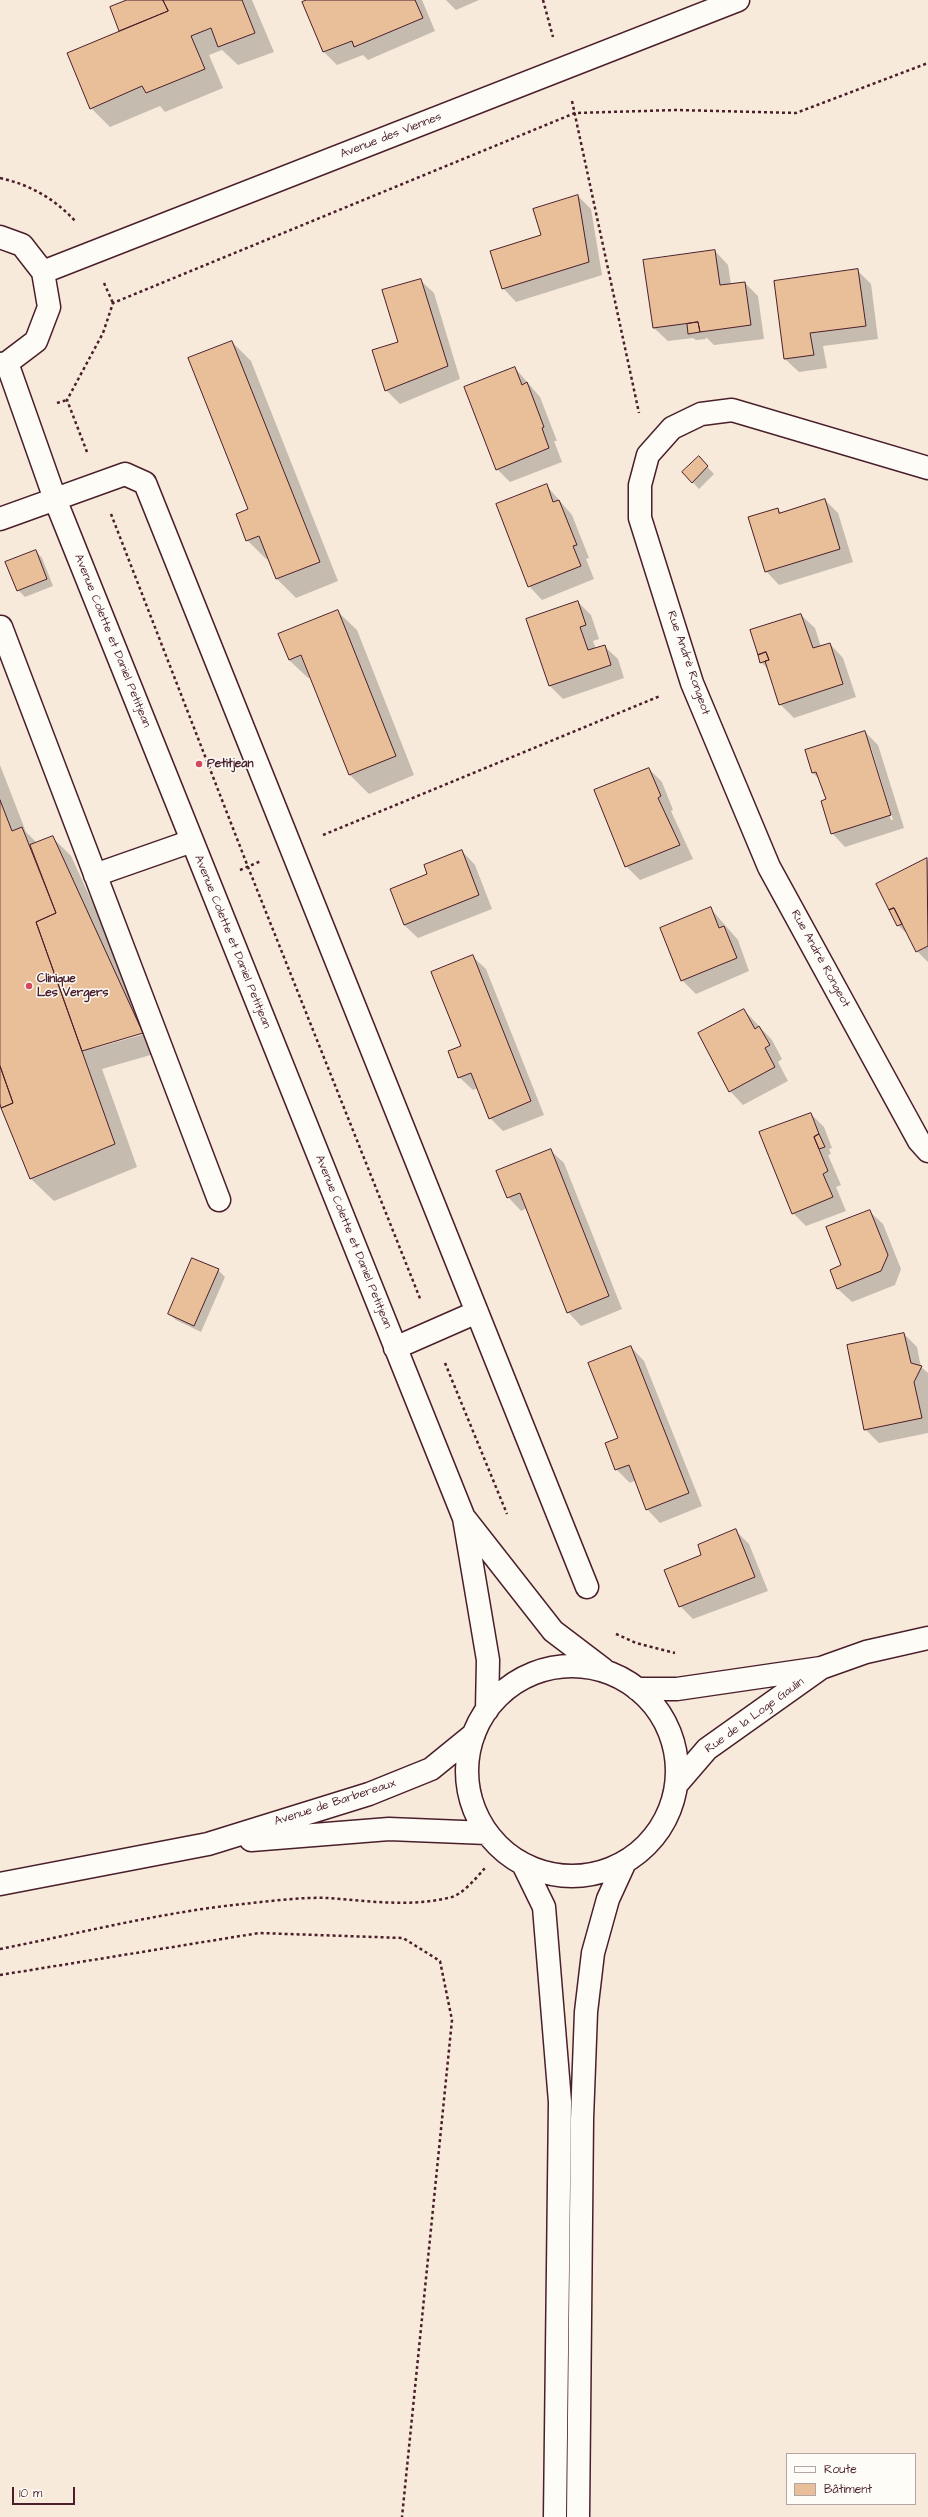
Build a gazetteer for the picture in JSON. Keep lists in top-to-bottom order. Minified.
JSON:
{"streets":{"street":["Avenue des Viennes","Avenue Colette et Daniel Petitjean","Rue André Rongeot","Rue de la Loge Gaulin","Avenue de Barbereaux"]},"places":["Petitjean","Clinique Les Vergers"],"legend":["Route","Bâtiment"],"scale_bar":"10 m"}
